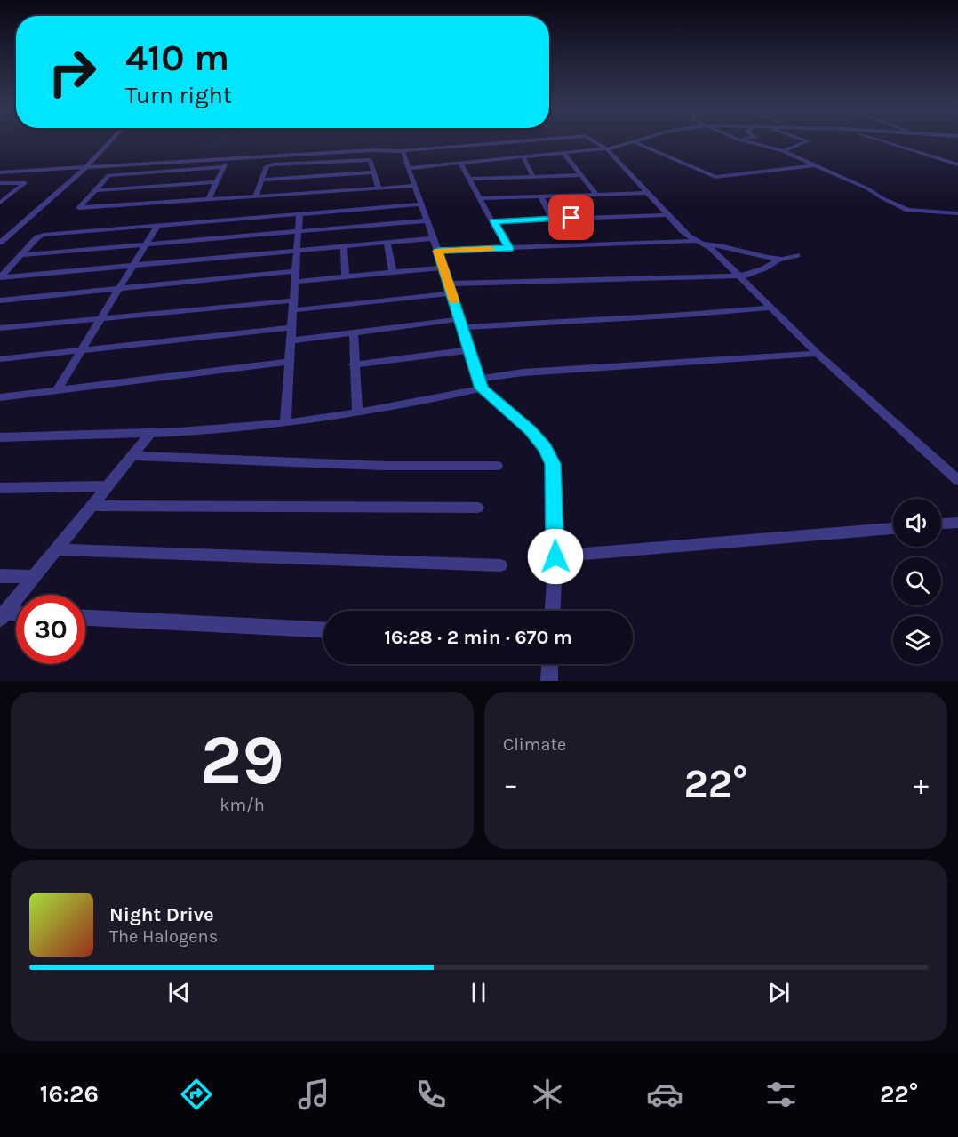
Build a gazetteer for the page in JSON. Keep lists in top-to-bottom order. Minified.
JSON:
{"page":{"turn":["410 m","Turn right"],"limit":"30","trip":"16:28 · 2 min · 670 m","tile":[["29","km/h"],"Climate"],"heat":["−","22°","+"],"song":["Night Drive","The Halogens"],"tabs":["16:26","22°"]}}
